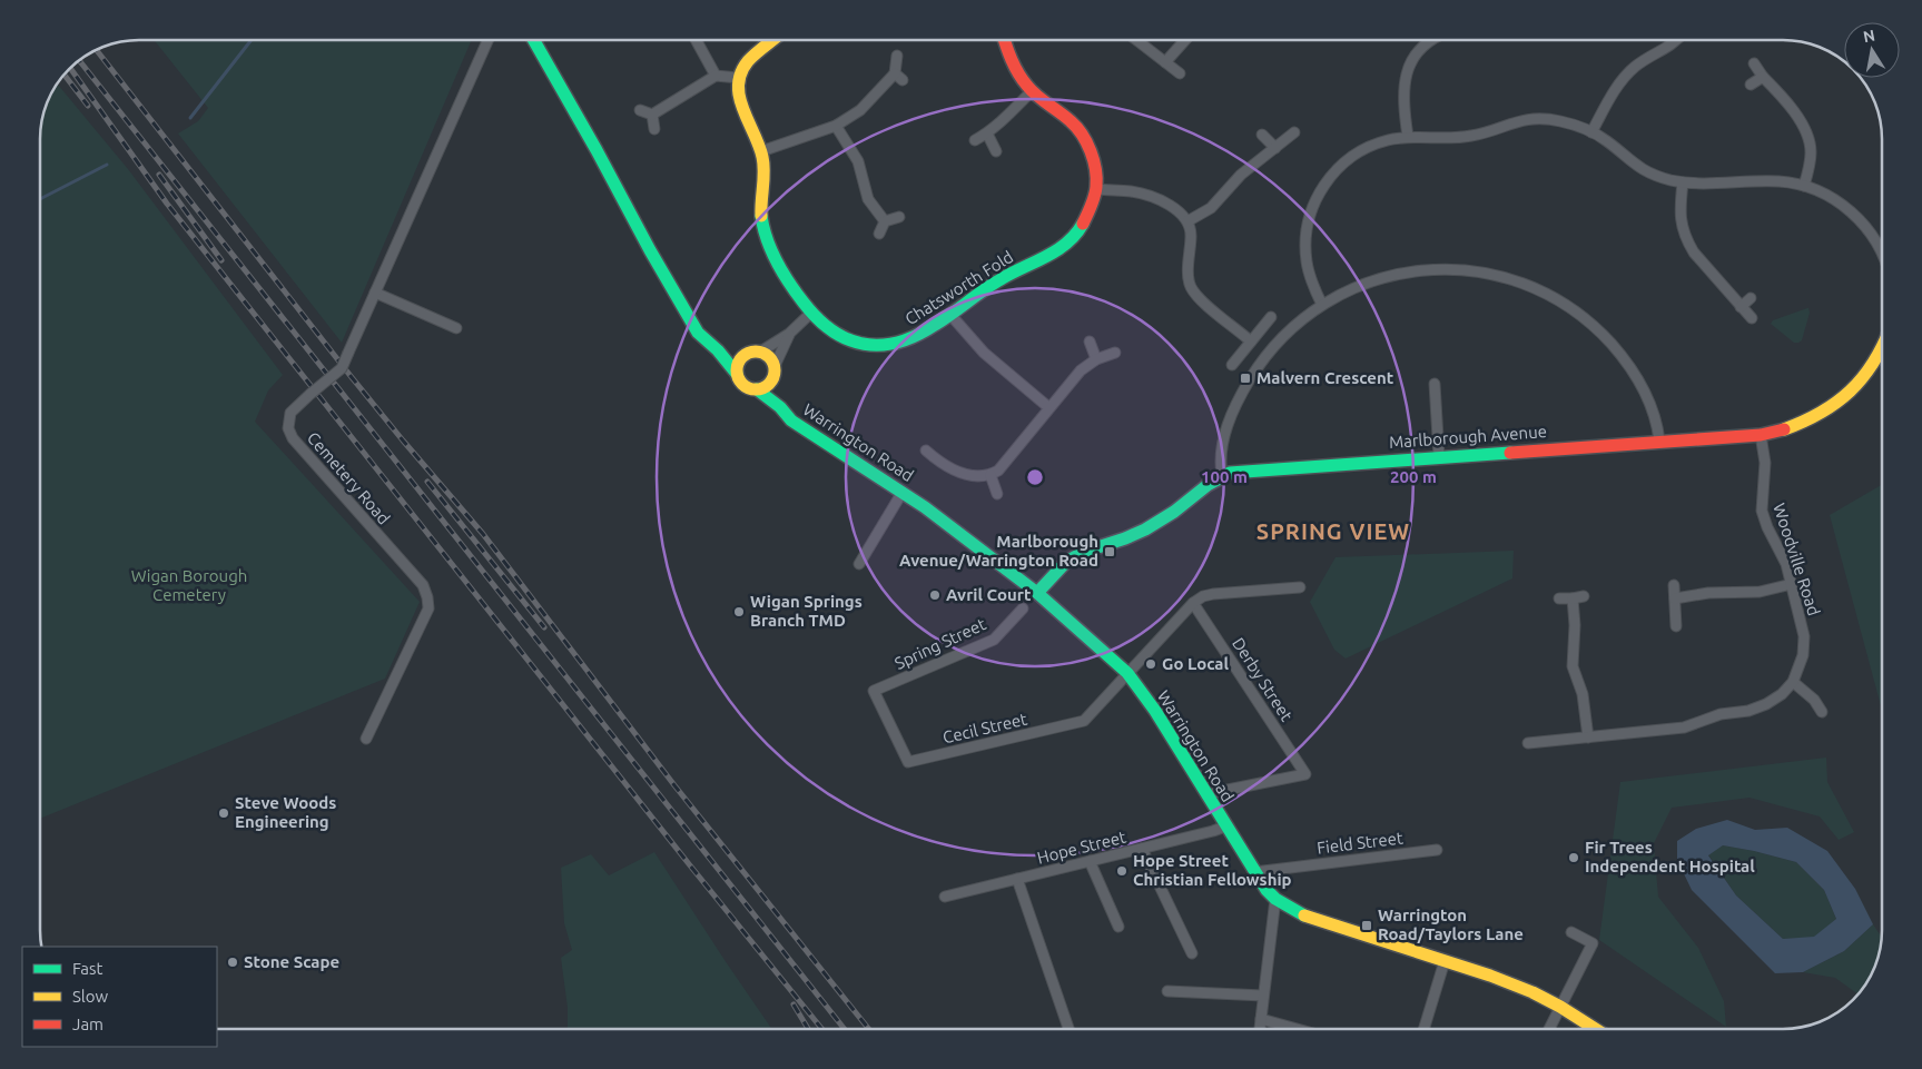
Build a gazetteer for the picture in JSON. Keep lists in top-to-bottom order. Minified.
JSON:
{"streets":{"street":["Chatsworth Fold","Marlborough Avenue","Warrington Road","Cemetery Road","Woodville Road","Spring Street","Derby Street","Cecil Street","Field Street","Hope Street"]},"crossings":[["Marlborough Avenue","Warrington Road"],["Marlborough Avenue","Woodville Road"],["Warrington Road","Derby Street"],["Warrington Road","Cecil Street"],["Warrington Road","Field Street"],["Warrington Road","Hope Street"],["Spring Street","Cecil Street"]],"districts":["SPRING VIEW"],"parks":["Wigan Borough Cemetery"],"places":{"transit":["Malvern Crescent","Marlborough Avenue/Warrington Road","Warrington Road/Taylors Lane"],"other":["Avril Court","Wigan Springs Branch TMD","Go Local","Steve Woods Engineering","Fir Trees Independent Hospital","Hope Street Christian Fellowship","Stone Scape"]},"legend":["Fast","Slow","Jam"],"north":"top","rings":["100 m","200 m"]}
